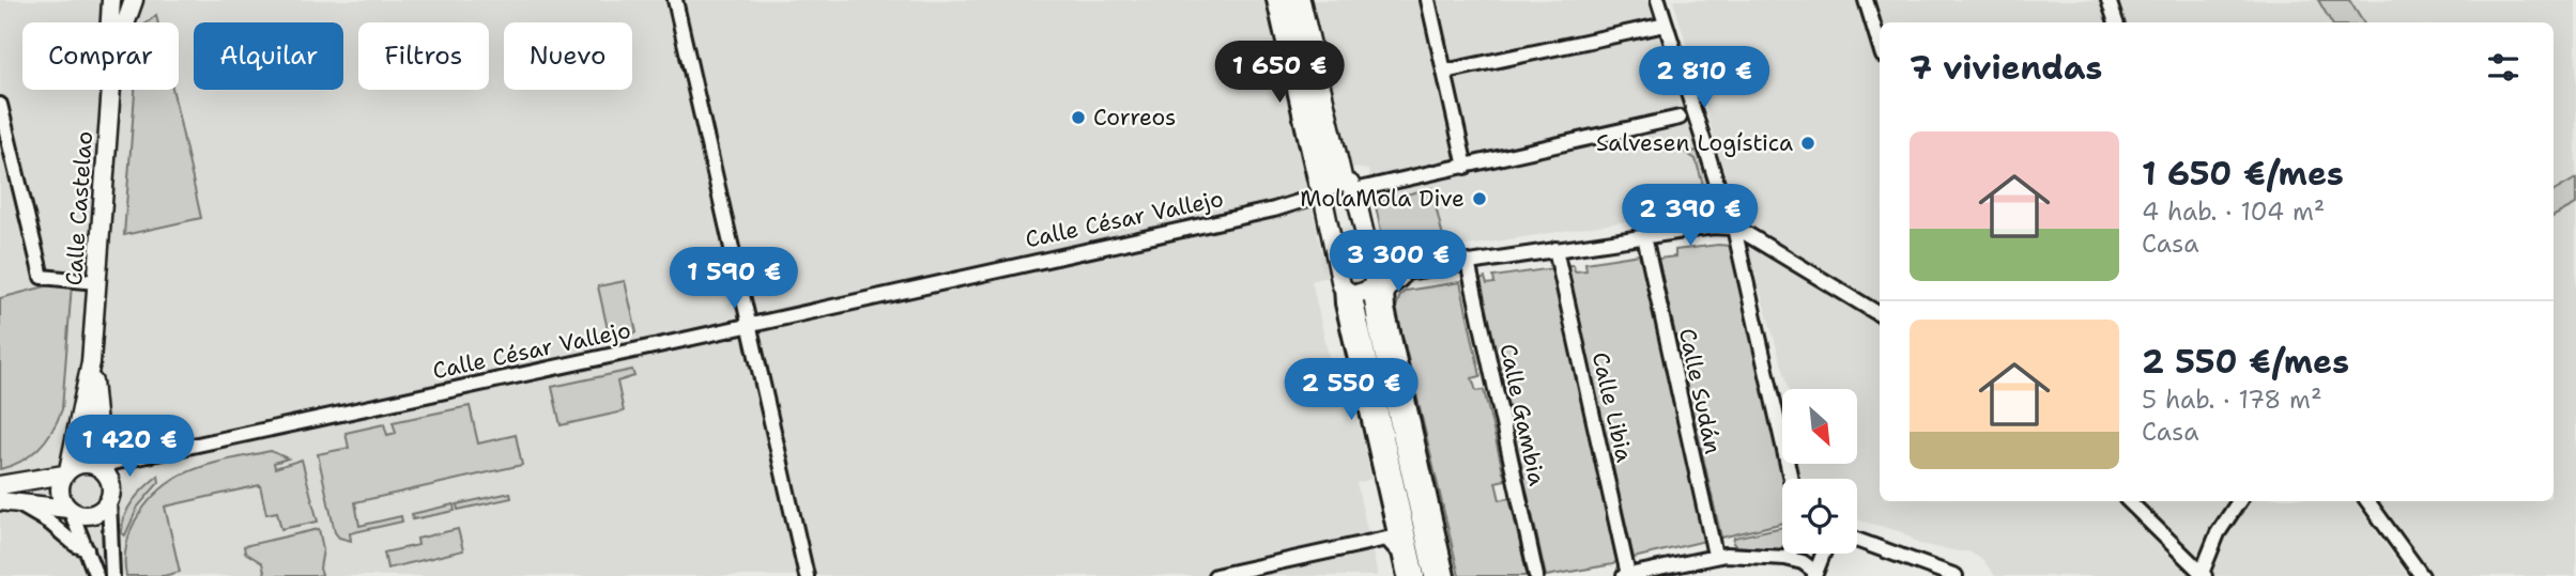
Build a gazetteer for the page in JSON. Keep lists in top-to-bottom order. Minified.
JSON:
{"streets":{"main road":["Calle Castelao"],"street":["Calle César Vallejo","Calle Sudán","Calle Libia","Calle Gambia"]},"crossings":[["Calle Castelao","Calle César Vallejo"]],"places":["Correos","Salvesen Logística","MolaMola Dive"],"north":"bottom right","page":{"chip":["Comprar","Alquilar","Filtros","Nuevo"],"heading":"7 viviendas","price":["1 650 €","2 810 €","2 390 €","3 300 €","1 590 €","2 550 €","1 420 €"],"list":[{"name":"1 650 €/mes","note":"4 hab. · 104 m² · Casa"},{"name":"2 550 €/mes","note":"5 hab. · 178 m² · Casa"}]}}
